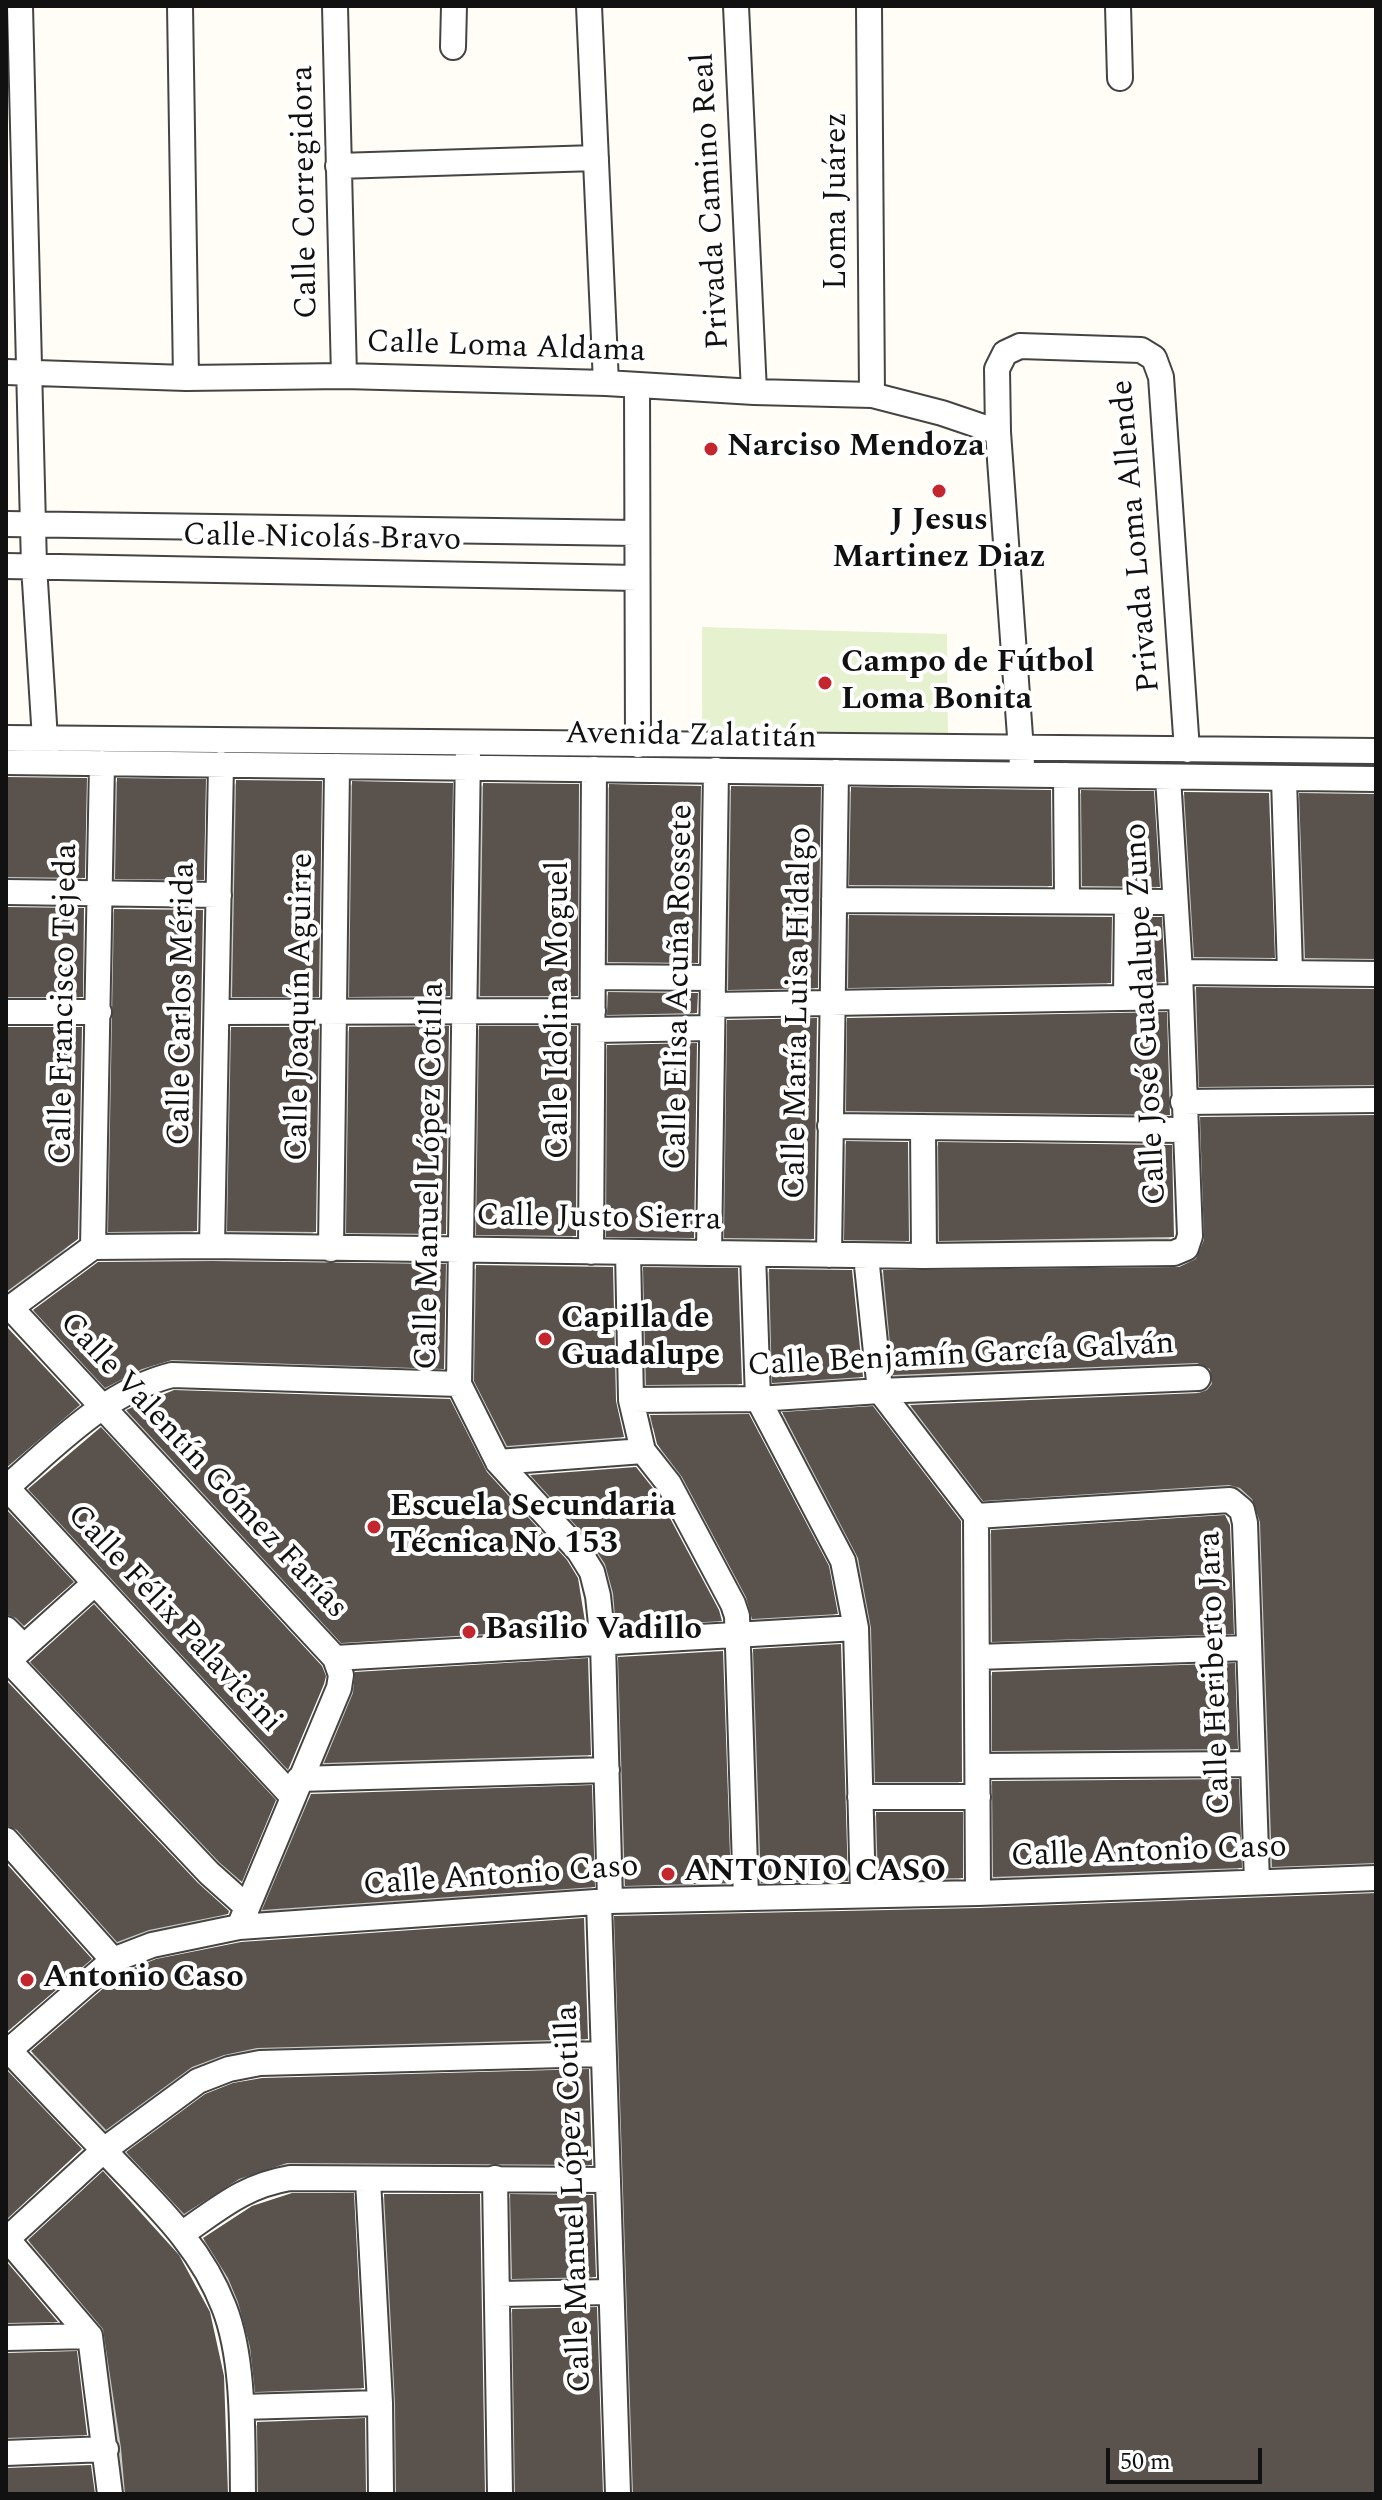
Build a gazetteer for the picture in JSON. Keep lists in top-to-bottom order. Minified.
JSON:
{"streets":{"street":["Calle Corregidora","Privada Camino Real","Loma Juárez","Calle Loma Aldama","Privada Loma Allende","Calle Nicolás Bravo","Avenida Zalatitán","Calle Elisa Acuña Rossete","Calle Francisco Tejeda","Calle Carlos Mérida","Calle Joaquín Aguirre","Calle Idolina Moguel","Calle María Luisa Hidalgo","Calle José Guadalupe Zuno","Calle Manuel López Cotilla","Calle Justo Sierra","Calle Benjamín García Galván","Calle Valentín Gómez Farías","Calle Félix Palavicini","Calle Heriberto Jara","Calle Antonio Caso"]},"crossings":[["Calle Corregidora","Calle Loma Aldama"],["Privada Camino Real","Calle Loma Aldama"],["Loma Juárez","Calle Loma Aldama"],["Calle Loma Aldama","Privada Loma Allende"],["Privada Loma Allende","Avenida Zalatitán"],["Avenida Zalatitán","Calle Elisa Acuña Rossete"],["Avenida Zalatitán","Calle Francisco Tejeda"],["Avenida Zalatitán","Calle Carlos Mérida"],["Avenida Zalatitán","Calle Joaquín Aguirre"],["Avenida Zalatitán","Calle Idolina Moguel"],["Avenida Zalatitán","Calle María Luisa Hidalgo"],["Avenida Zalatitán","Calle José Guadalupe Zuno"],["Avenida Zalatitán","Calle Manuel López Cotilla"],["Calle Elisa Acuña Rossete","Calle Justo Sierra"],["Calle Francisco Tejeda","Calle Justo Sierra"],["Calle Carlos Mérida","Calle Justo Sierra"],["Calle Joaquín Aguirre","Calle Justo Sierra"],["Calle Idolina Moguel","Calle Justo Sierra"],["Calle María Luisa Hidalgo","Calle Justo Sierra"],["Calle José Guadalupe Zuno","Calle Justo Sierra"],["Calle Manuel López Cotilla","Calle Justo Sierra"],["Calle Manuel López Cotilla","Calle Antonio Caso"],["Calle Heriberto Jara","Calle Antonio Caso"]],"places":["Narciso Mendoza","J Jesus Martinez Diaz","Campo de Fútbol Loma Bonita","Capilla de Guadalupe","Escuela Secundaria Técnica No 153","Basilio Vadillo","ANTONIO CASO","Antonio Caso"],"scale_bar":"50 m"}
